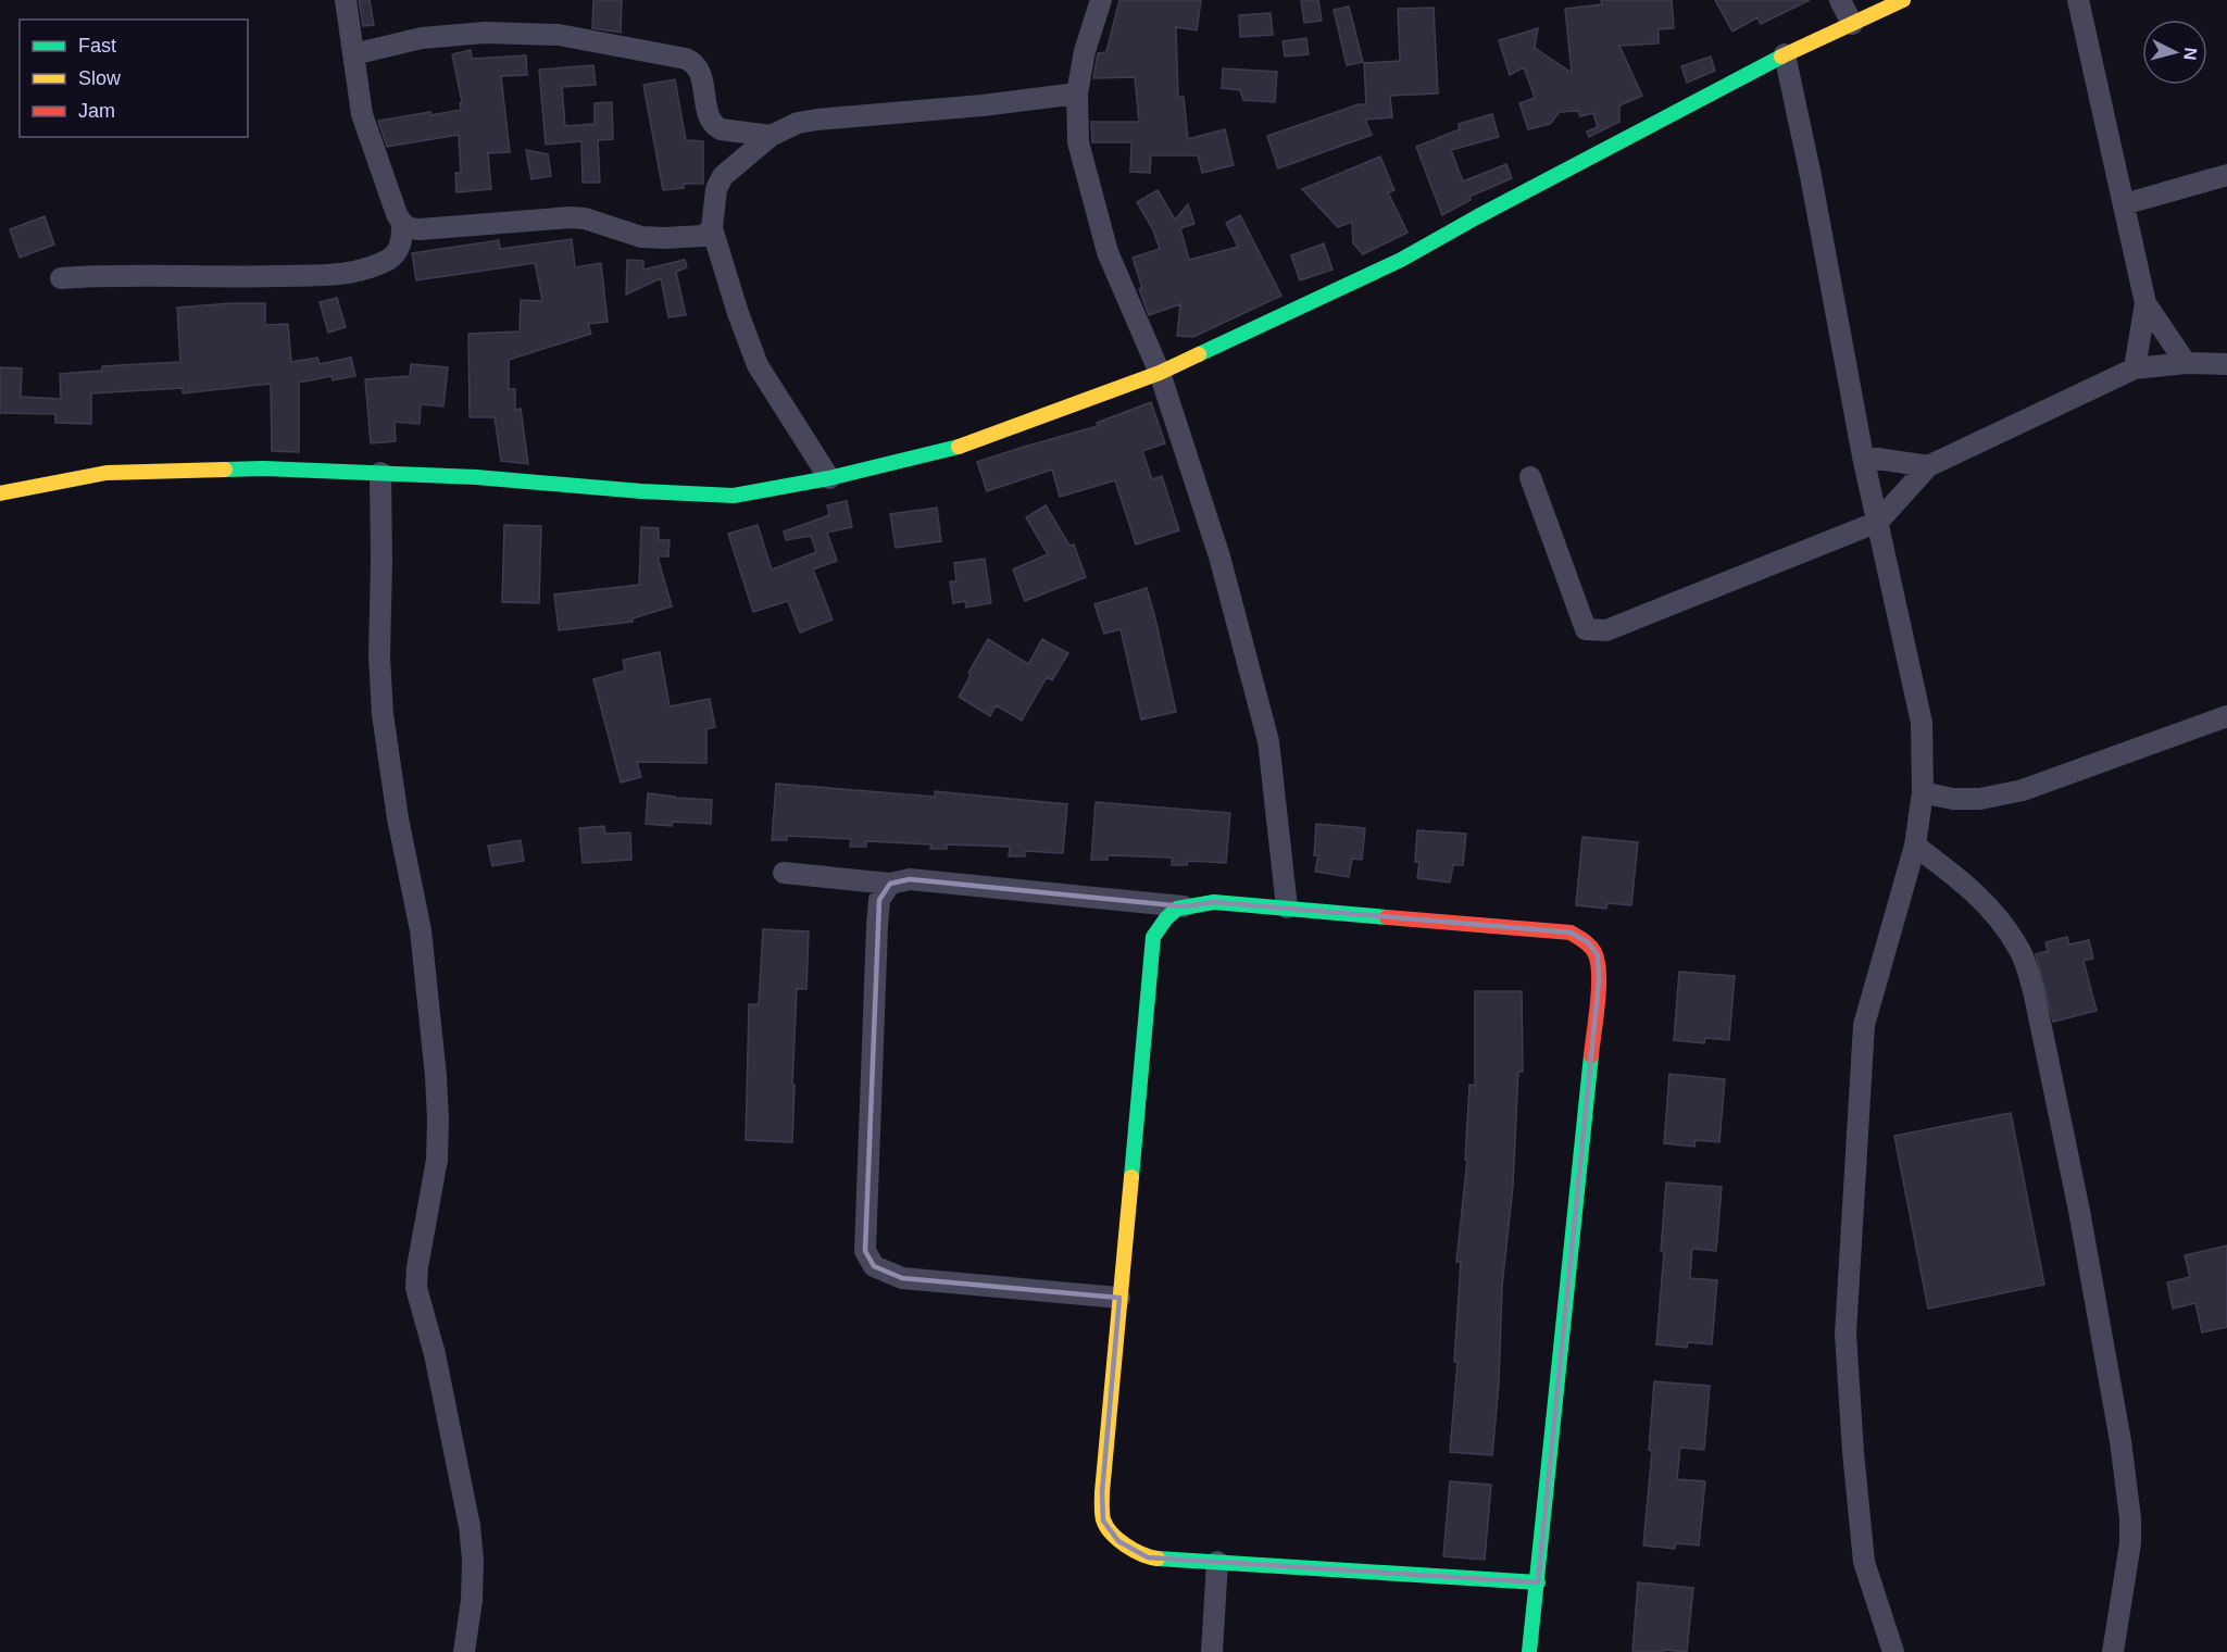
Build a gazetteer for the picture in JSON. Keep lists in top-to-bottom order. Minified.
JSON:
{"legend":["Fast","Slow","Jam"],"north":"right"}
